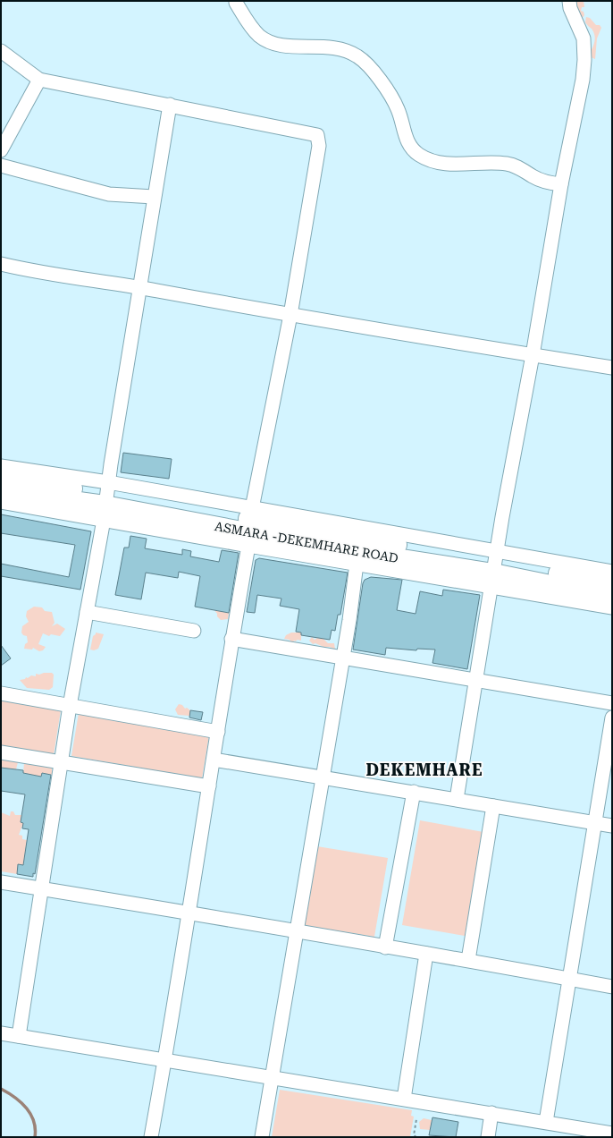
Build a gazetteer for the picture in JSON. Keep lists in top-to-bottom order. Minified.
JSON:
{"streets":{"highway":["ASMARA -DEKEMHARE ROAD"]},"districts":["DEKEMHARE"]}
